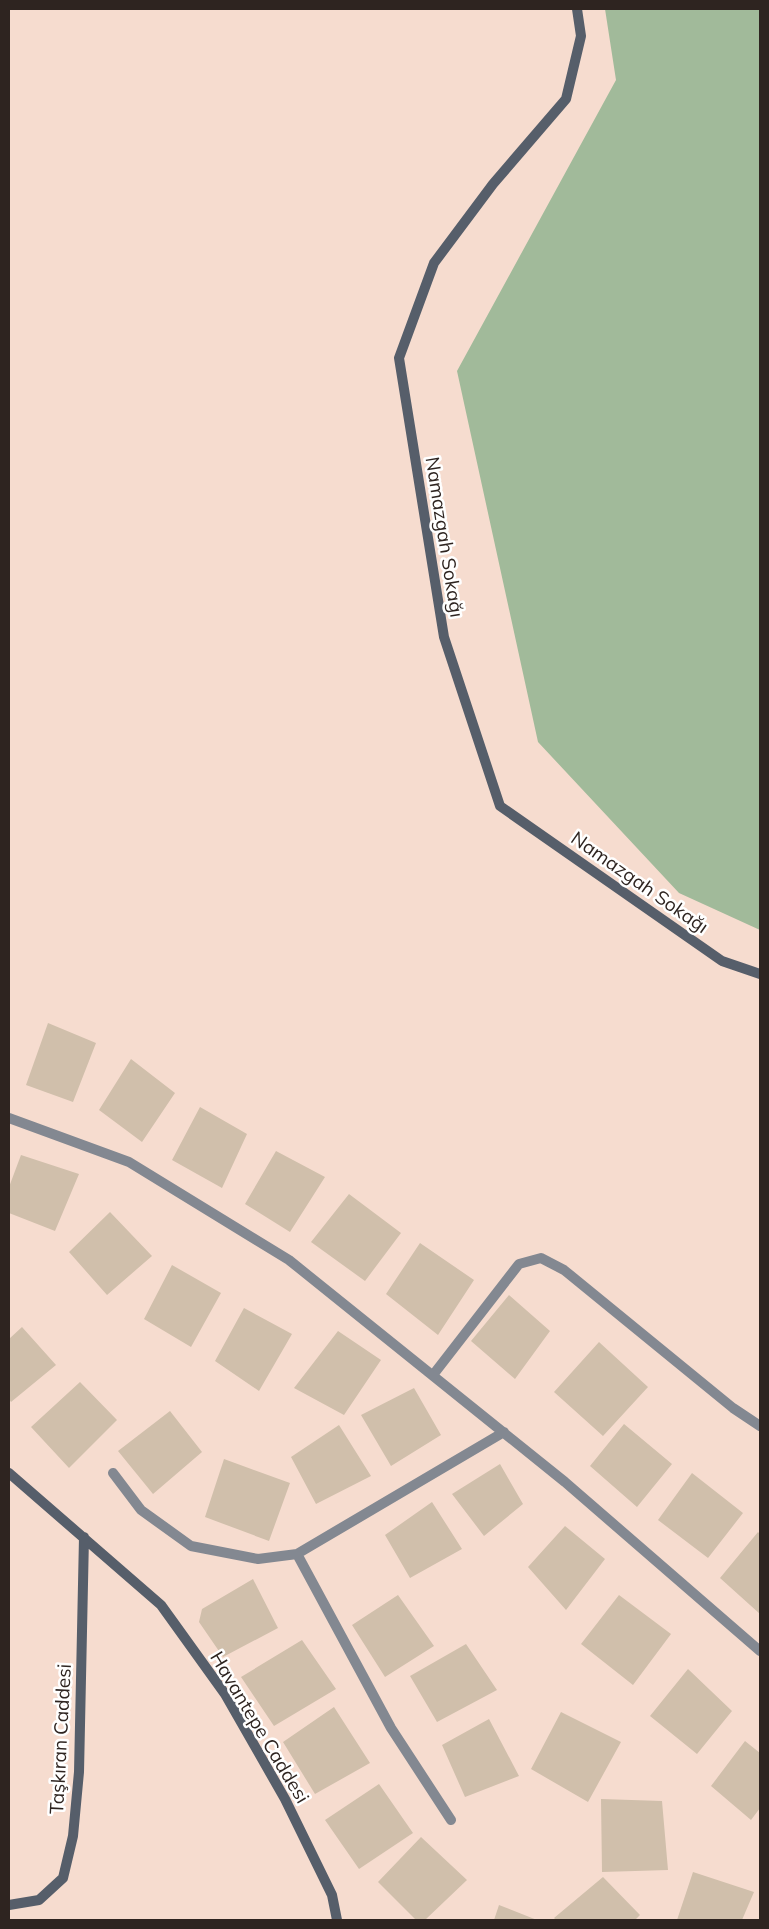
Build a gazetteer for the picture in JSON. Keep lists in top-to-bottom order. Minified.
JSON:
{"streets":{"street":["Namazgah Sokağı","Havantepe Caddesi","Taşkıran Caddesi"]},"crossings":[["Havantepe Caddesi","Taşkıran Caddesi"]]}
